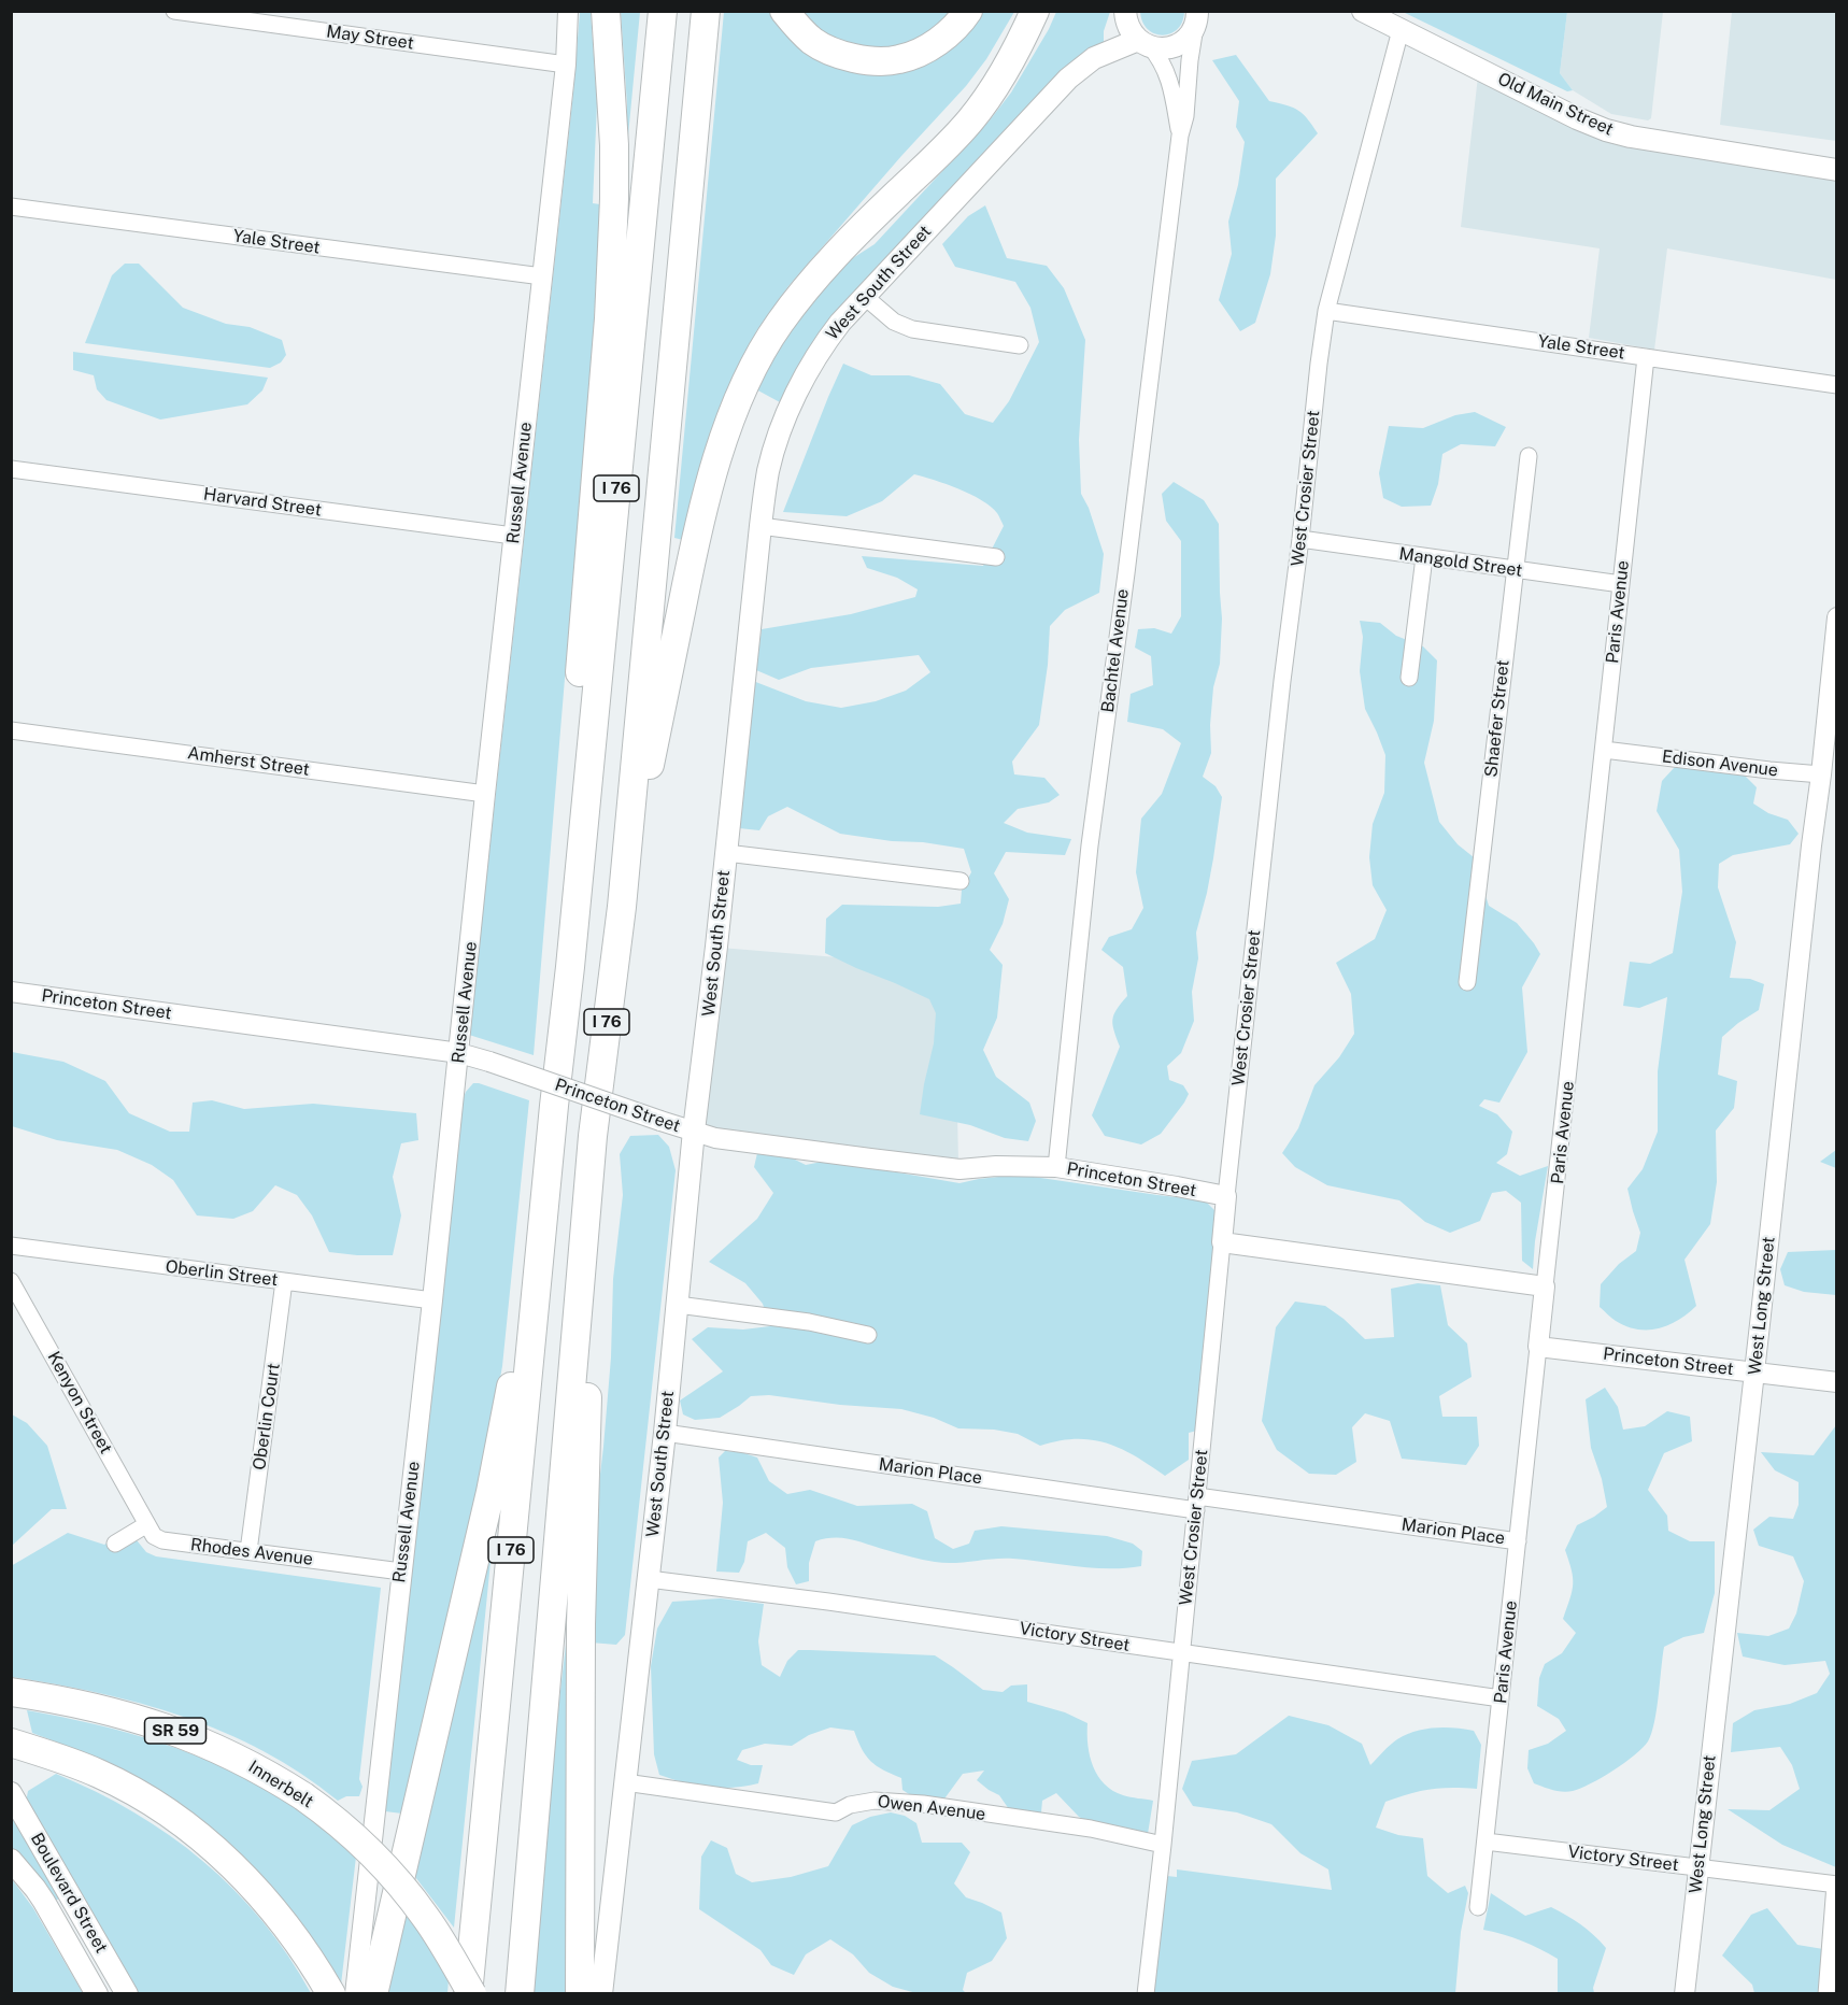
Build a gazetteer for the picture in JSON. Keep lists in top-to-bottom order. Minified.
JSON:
{"streets":{"highway":["I 76","SR 59","Innerbelt"],"main road":["Old Main Street","West South Street","Boulevard Street"],"street":["May Street","Yale Street","Russell Avenue","West Crosier Street","Harvard Street","Mangold Street","Paris Avenue","Bachtel Avenue","Shaefer Street","Amherst Street","Edison Avenue","Princeton Street","Oberlin Street","West Long Street","Kenyon Street","Oberlin Court","Marion Place","Rhodes Avenue","Victory Street","Owen Avenue"]},"crossings":[["May Street","Russell Avenue"],["Old Main Street","West Crosier Street"],["Yale Street","Russell Avenue"],["Yale Street","West Crosier Street"],["Yale Street","Paris Avenue"],["West South Street","Bachtel Avenue"],["West South Street","Princeton Street"],["West South Street","Marion Place"],["West South Street","Victory Street"],["West South Street","Owen Avenue"],["Russell Avenue","Harvard Street"],["Russell Avenue","Amherst Street"],["Russell Avenue","Princeton Street"],["Russell Avenue","Oberlin Street"],["Russell Avenue","Rhodes Avenue"],["I 76","Innerbelt"],["West Crosier Street","Mangold Street"],["West Crosier Street","Princeton Street"],["West Crosier Street","Marion Place"],["West Crosier Street","Victory Street"],["West Crosier Street","Owen Avenue"],["Mangold Street","Paris Avenue"],["Mangold Street","Shaefer Street"],["Paris Avenue","Edison Avenue"],["Paris Avenue","Princeton Street"],["Paris Avenue","Marion Place"],["Paris Avenue","Victory Street"],["Bachtel Avenue","Princeton Street"],["Edison Avenue","West Long Street"],["Princeton Street","West Long Street"],["Oberlin Street","Oberlin Court"],["West Long Street","Victory Street"],["Kenyon Street","Rhodes Avenue"],["Oberlin Court","Rhodes Avenue"]]}
